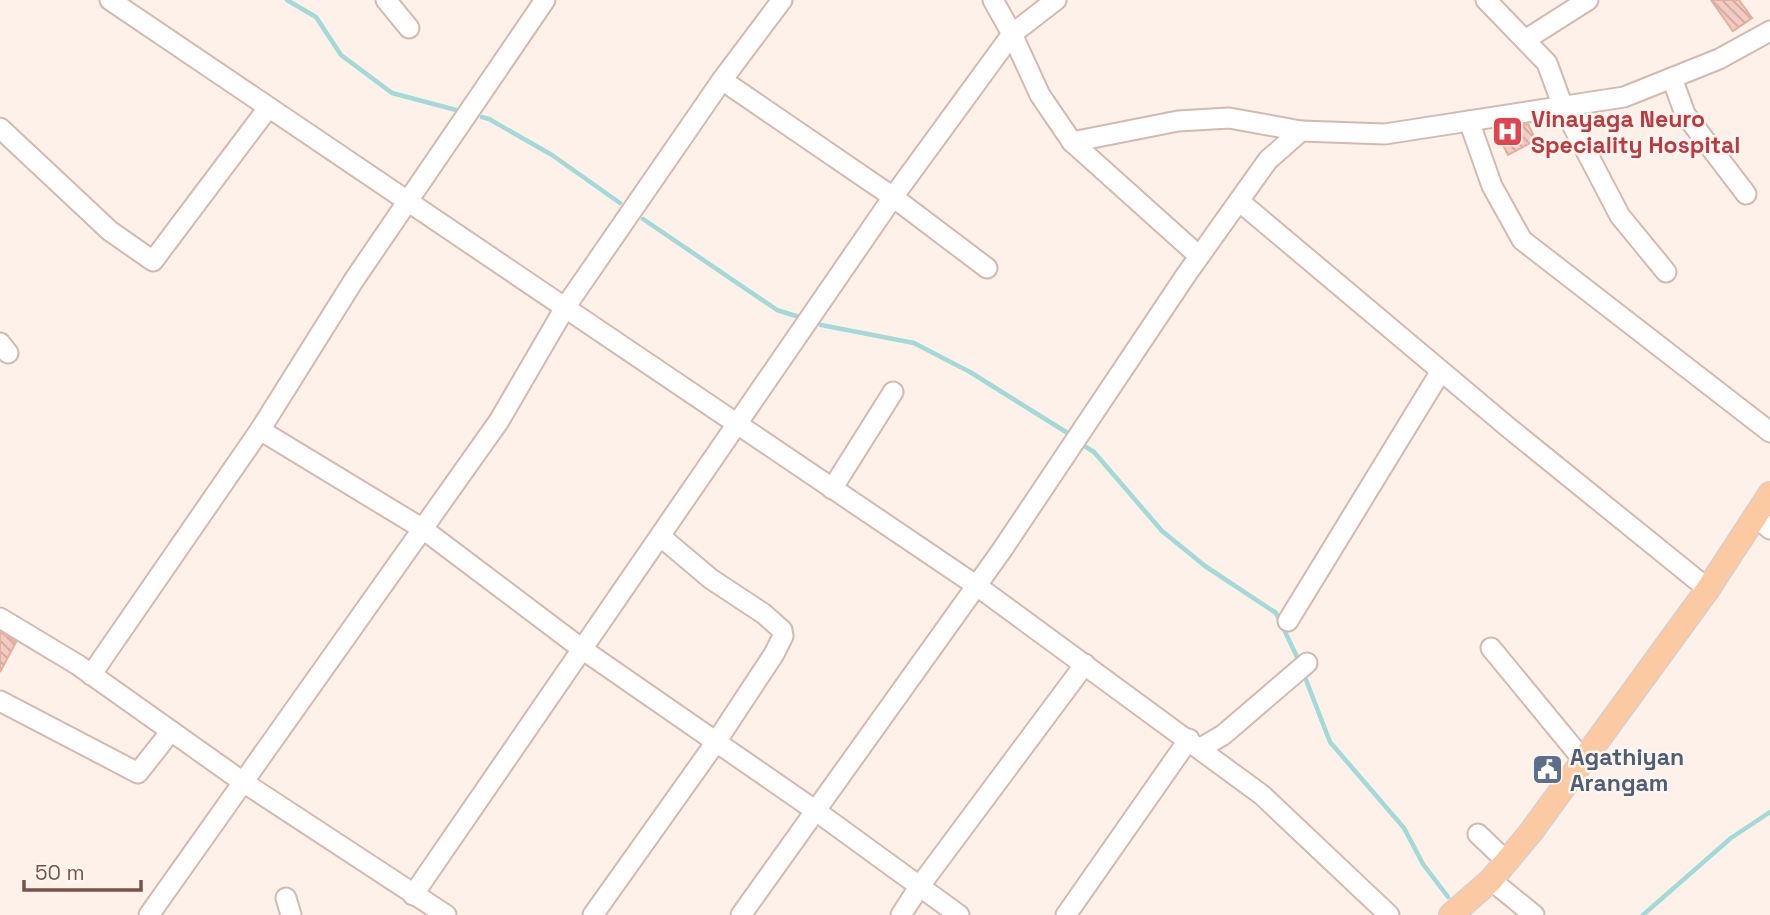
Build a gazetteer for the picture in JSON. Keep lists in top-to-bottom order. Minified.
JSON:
{"places":{"hospital":["Vinayaga Neuro Speciality Hospital"],"public building":["Agathiyan Arangam"]},"scale_bar":"50 m"}
